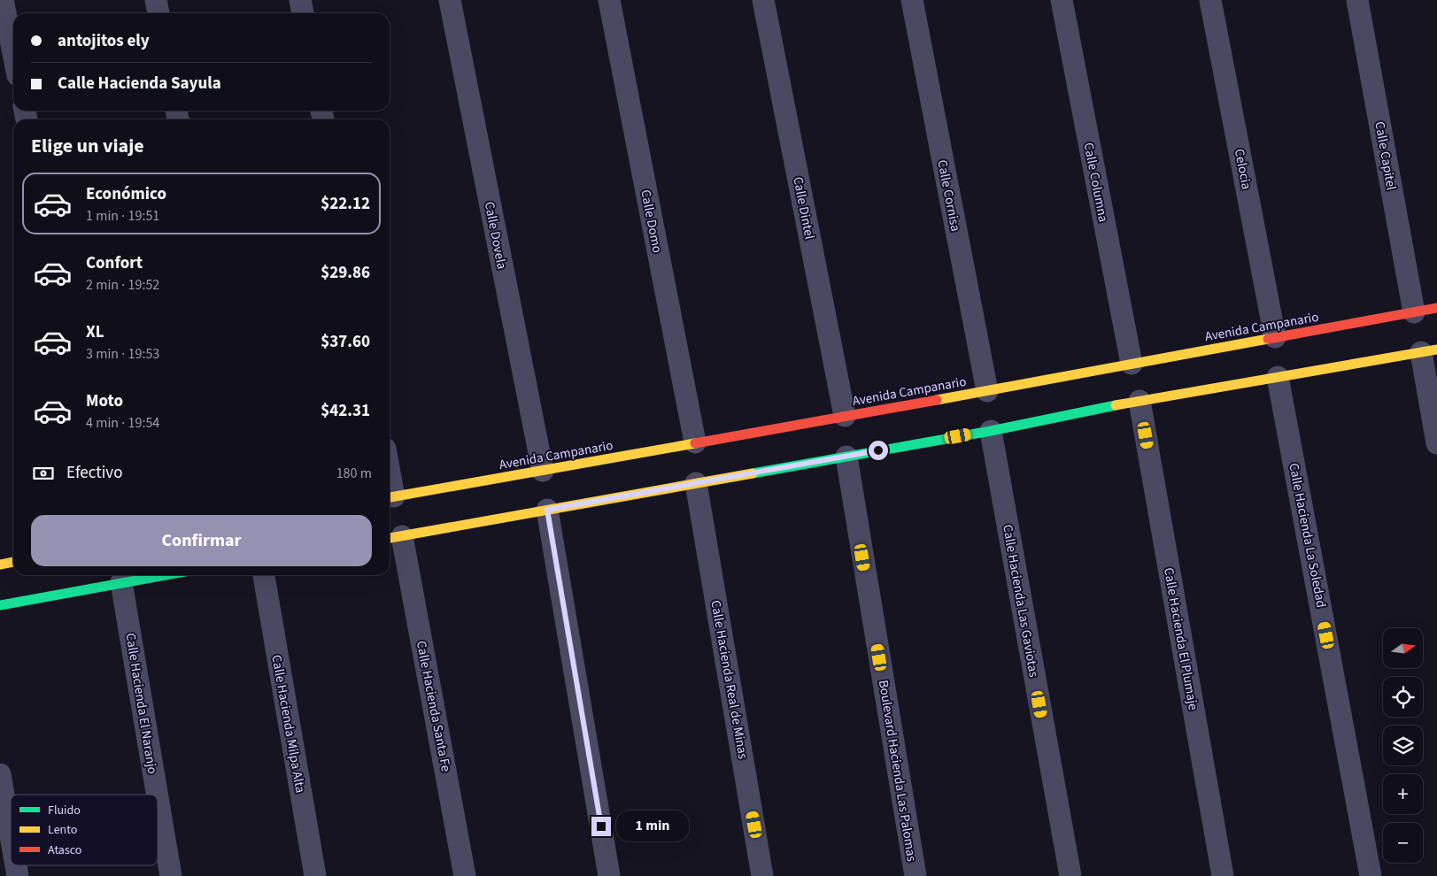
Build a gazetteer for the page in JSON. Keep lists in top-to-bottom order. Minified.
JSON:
{"streets":{"street":["Calle Capitel","Celocia","Calle Columna","Calle Cornisa","Calle Dintel","Calle Domo","Calle Dovela","Avenida Campanario","Calle Hacienda La Soledad","Calle Hacienda Las Gaviotas","Calle Hacienda El Plumaje","Calle Hacienda Real de Minas","Calle Hacienda El Naranjo","Calle Hacienda Santa Fe","Calle Hacienda Milpa Alta","Boulevard Hacienda Las Palomas"]},"crossings":[["Calle Capitel","Avenida Campanario"],["Celocia","Avenida Campanario"],["Calle Columna","Avenida Campanario"],["Calle Cornisa","Avenida Campanario"],["Calle Dintel","Avenida Campanario"],["Calle Domo","Avenida Campanario"],["Calle Dovela","Avenida Campanario"]],"legend":["Fluido","Lento","Atasco"],"north":"right","page":{"banner":["antojitos ely","Calle Hacienda Sayula"],"heading":"Elige un viaje","list":[{"name":"Económico","note":"1 min · 19:51","value":"$22.12"},{"name":"Confort","note":"2 min · 19:52","value":"$29.86"},{"name":"XL","note":"3 min · 19:53","value":"$37.60"},{"name":"Moto","note":"4 min · 19:54","value":"$42.31"}],"pay":["Efectivo","180 m"],"buttons":"Confirmar","map_buttons":["+","−"],"bubble":"1 min"}}
